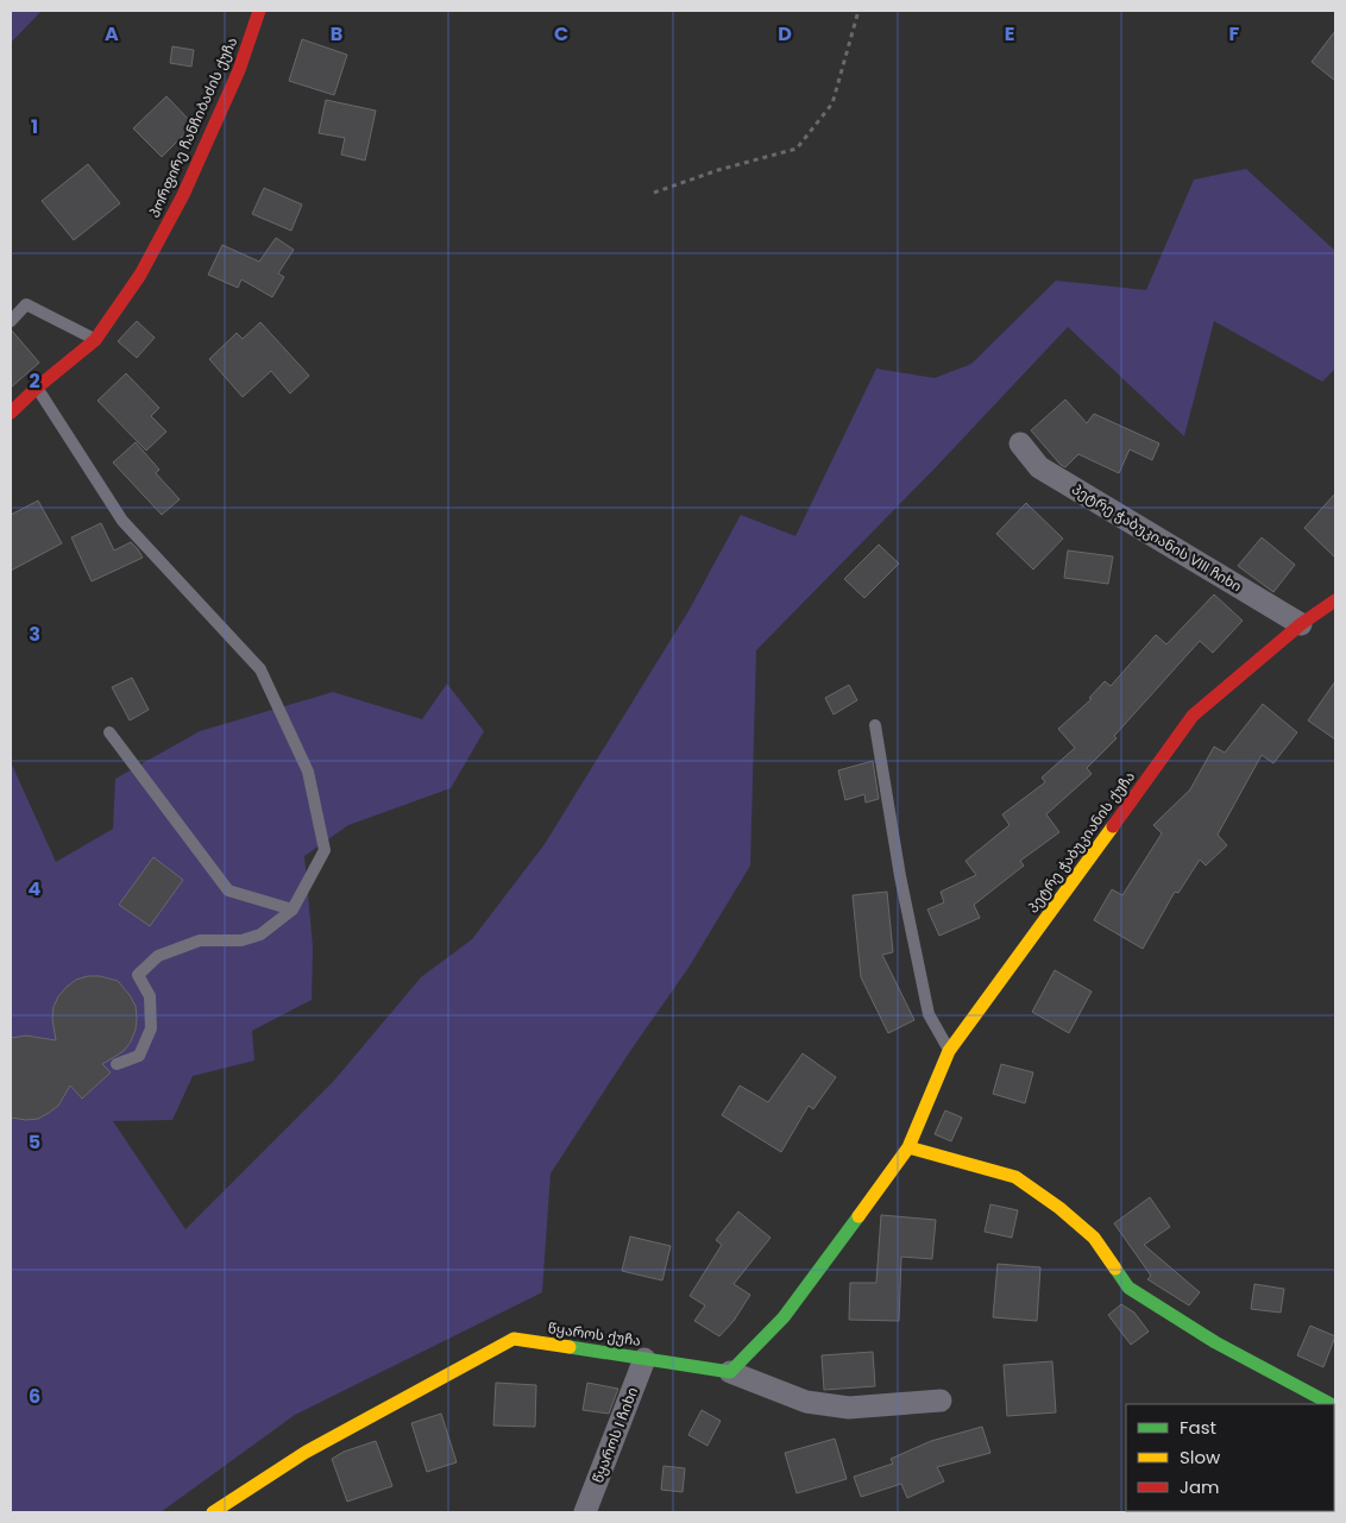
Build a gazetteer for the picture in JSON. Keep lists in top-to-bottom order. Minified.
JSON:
{"streets":{"street":["პორფირე ჩანჩიბაძის ქუჩა","პეტრე ჭაბუკიანის VIII ჩიხი","პეტრე ჭაბუკიანის ქუჩა","წყაროს ქუჩა","წყაროს I ჩიხი"]},"crossings":[["პეტრე ჭაბუკიანის VIII ჩიხი","პეტრე ჭაბუკიანის ქუჩა"],["წყაროს ქუჩა","წყაროს I ჩიხი"]],"legend":["Fast","Slow","Jam"],"grid":{"columns":["A","B","C","D","E","F"],"rows":["1","2","3","4","5","6"]}}
